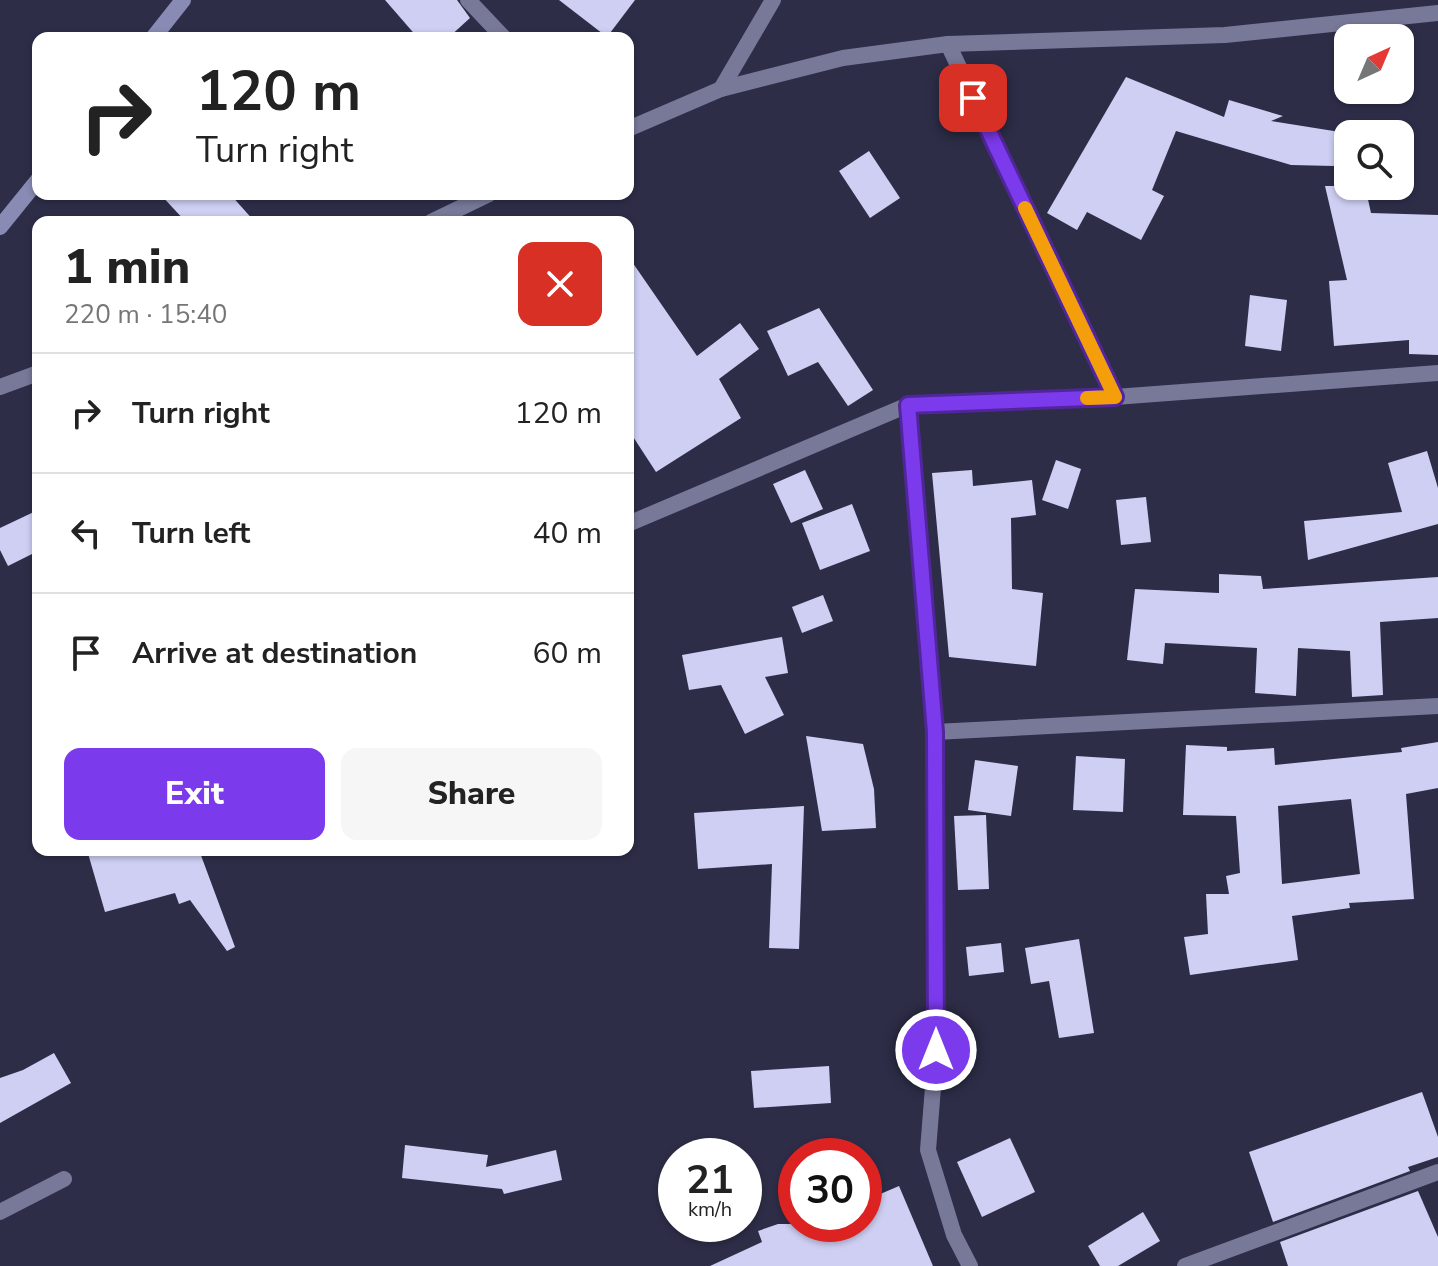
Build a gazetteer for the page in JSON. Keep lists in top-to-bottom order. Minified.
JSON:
{"north":"top right","page":{"turn":["120 m","Turn right"],"heading":["1 min","220 m · 15:40"],"list":[{"name":"Turn right","value":"120 m"},{"name":"Turn left","value":"40 m"},{"name":"Arrive at destination","value":"60 m"}],"buttons":["Exit","Share"],"speed":"21 km/h","limit":"30"}}
